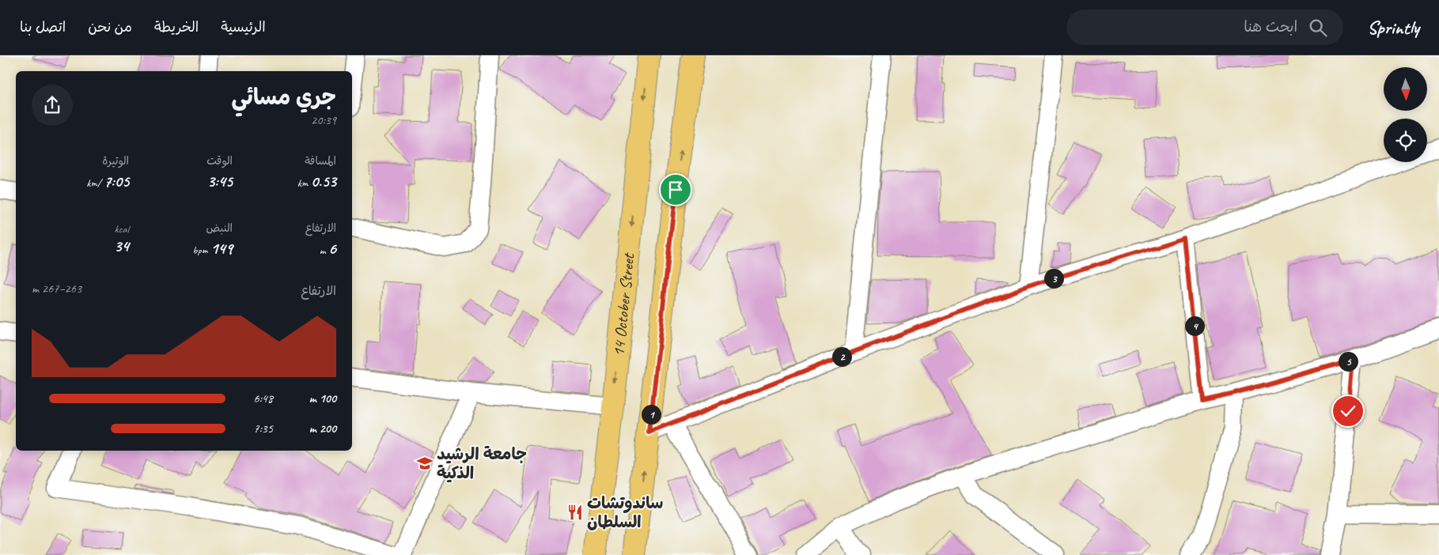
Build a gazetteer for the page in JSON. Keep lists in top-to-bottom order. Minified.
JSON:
{"streets":{"main road":["14 October Street"]},"places":{"school or university":["جامعة الرشيد الذكية"],"restaurant":["ساندوتشات السلطان"]},"north":"bottom","page":{"header":"Sprintly","search":"ابحث هنا","nav":["الرئيسية","الخريطة","من نحن","اتصل بنا"],"heading":["جري مسائي","20:39"],"stats":[["المسافة","0.53 km"],["الوقت","3:45"],["الوتيرة","7:05 /km"],["الارتفاع","6 m"],["النبض","149 bpm"],["kcal","34"]],"pins":["3","4","2","5","1"],"chart":["الارتفاع","263–267 m"],"list":[{"name":"100 m","note":"6:48"},{"name":"200 m","note":"7:35"}]}}
